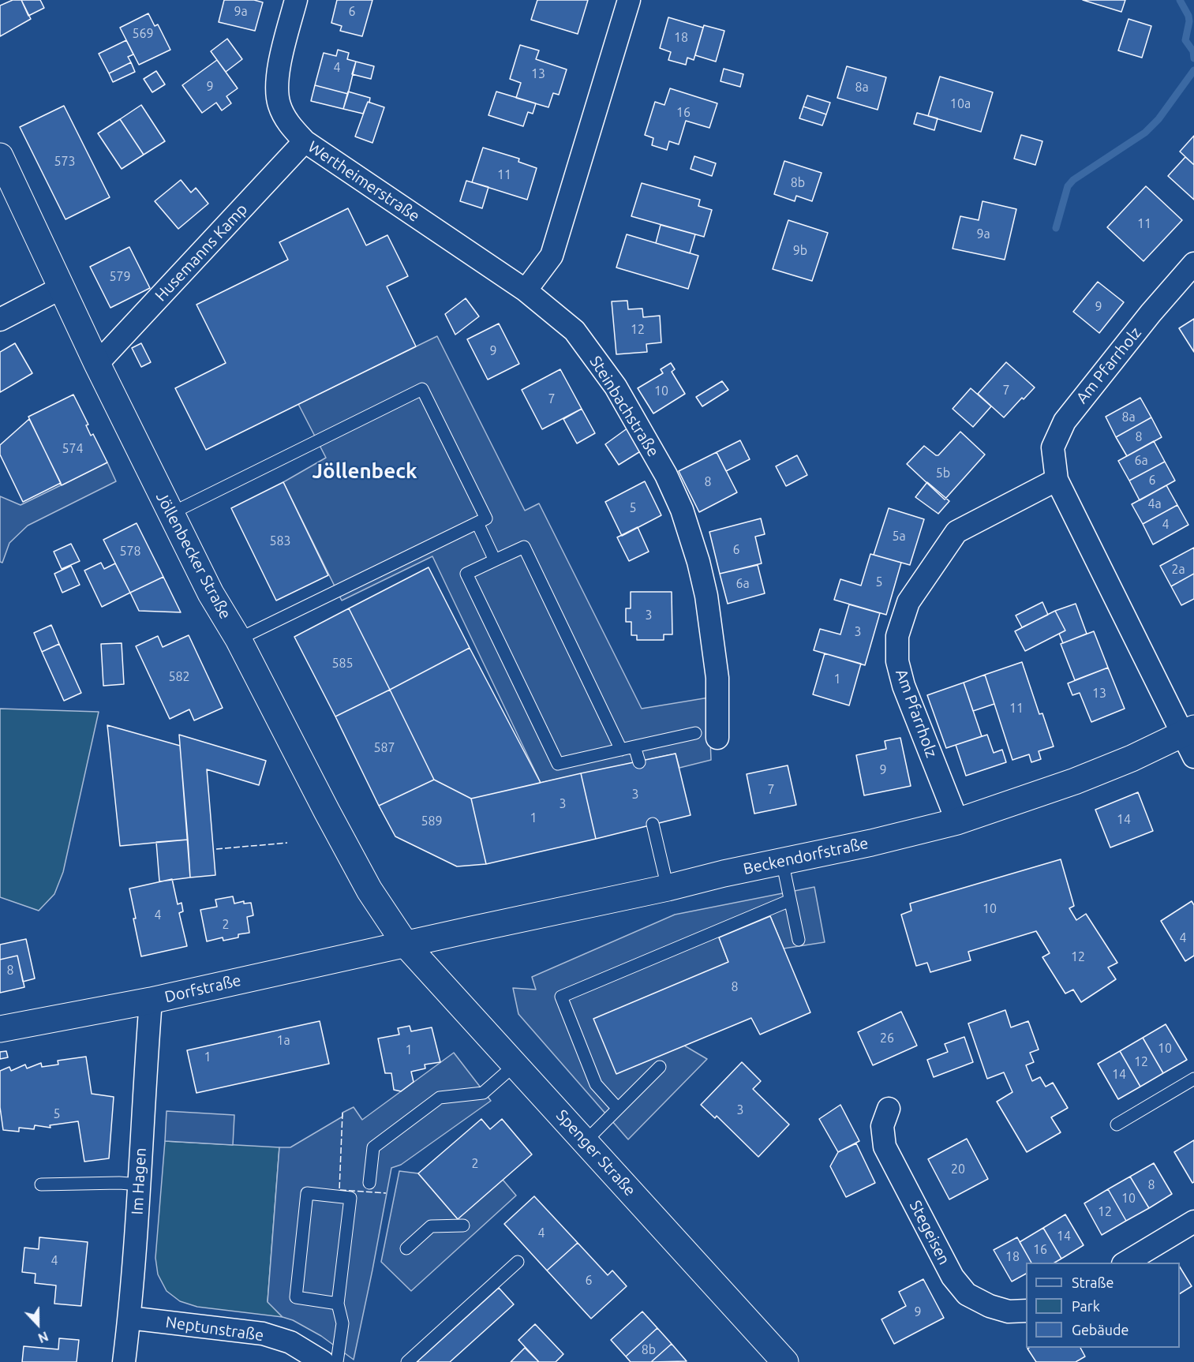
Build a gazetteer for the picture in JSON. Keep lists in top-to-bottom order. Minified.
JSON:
{"streets":{"main road":["Jöllenbecker Straße","Beckendorfstraße","Dorfstraße","Spenger Straße"],"street":["Wertheimerstraße","Husemanns Kamp","Am Pfarrholz","Steinbachstraße","Im Hagen","Stegeisen","Neptunstraße"]},"crossings":[["Wertheimerstraße","Husemanns Kamp"],["Wertheimerstraße","Steinbachstraße"],["Husemanns Kamp","Jöllenbecker Straße"],["Am Pfarrholz","Beckendorfstraße"],["Jöllenbecker Straße","Beckendorfstraße"],["Jöllenbecker Straße","Dorfstraße"],["Jöllenbecker Straße","Spenger Straße"],["Beckendorfstraße","Dorfstraße"],["Beckendorfstraße","Spenger Straße"],["Dorfstraße","Spenger Straße"],["Dorfstraße","Im Hagen"],["Im Hagen","Neptunstraße"]],"districts":["Jöllenbeck"],"house_numbers":["9a","6","569","18","4","13","9","8a","10a","16","573","11","8b","11","9a","9b","579","9","12","9","7","10","7","8a","8","574","6a","5b","6","8","4a","5","4","5a","583","6","578","2a","5","6a","3","3","585","582","1","13","11","587","9","7","3","3","1","14","589","10","4","2","4","12","8","8","26","1a","10","1","1","12","14","3","5","2","20","8","10","12","4","14","16","18","4","6","9","8b"],"legend":["Straße","Park","Gebäude"],"north":"bottom"}
